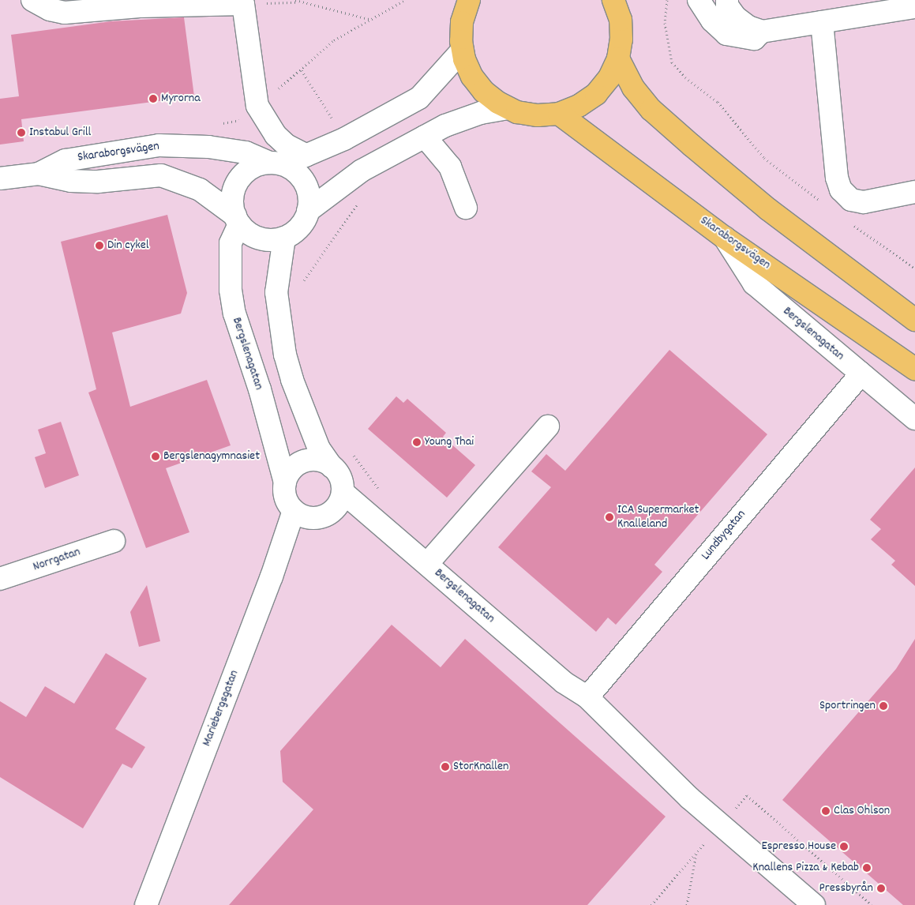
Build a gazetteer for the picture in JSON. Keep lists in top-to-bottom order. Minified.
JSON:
{"streets":{"main road":["Skaraborgsvägen"],"street":["Bergslenagatan","Lundbygatan","Norrgatan","Mariebergsgatan"]},"crossings":[["Skaraborgsvägen","Bergslenagatan"],["Bergslenagatan","Lundbygatan"],["Bergslenagatan","Mariebergsgatan"]],"places":["Myrorna","Instabul Grill","Din cykel","Young Thai","Bergslenagymnasiet","ICA Supermarket Knalleland","Sportringen","StorKnallen","Clas Ohlson","Espresso House","Knallens Pizza & Kebab","Pressbyrån"]}
